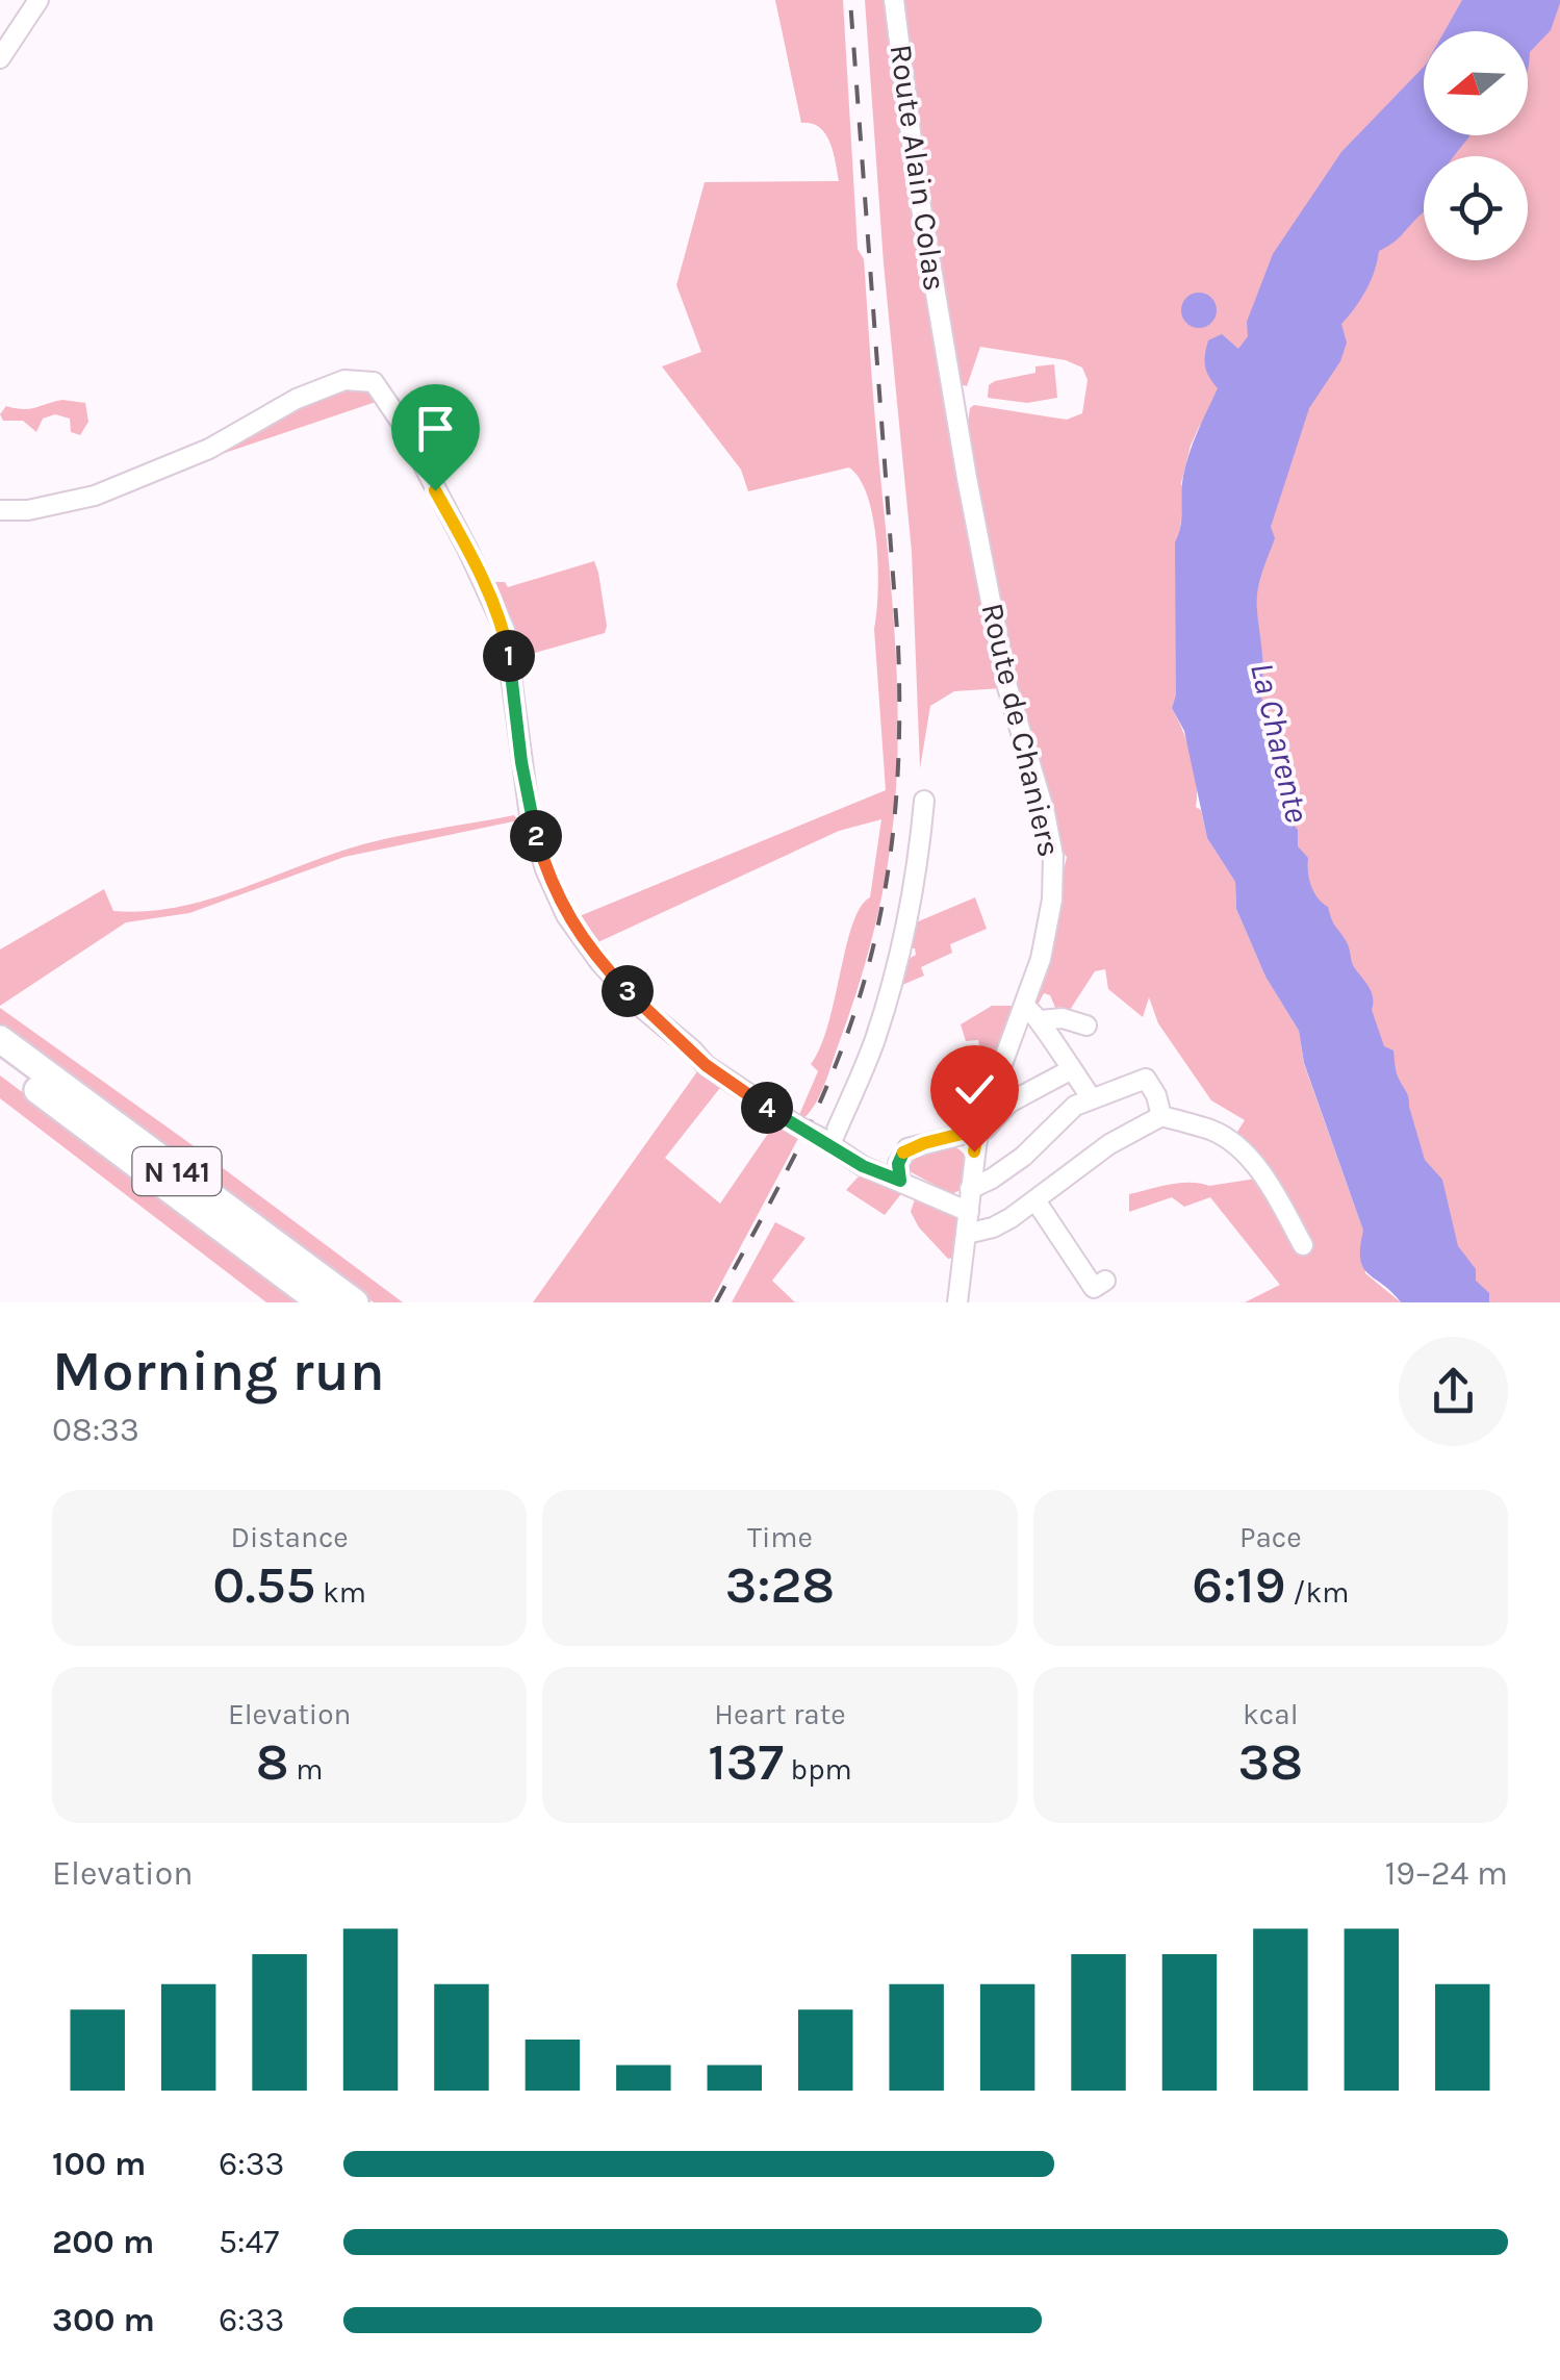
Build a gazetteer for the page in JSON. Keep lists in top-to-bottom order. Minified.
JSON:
{"streets":{"highway":["N 141"],"street":["Route Alain Colas","Route de Chaniers"]},"crossings":[["Route Alain Colas","Route de Chaniers"]],"water":["La Charente"],"north":"left","page":{"pins":["1","2","3","4"],"heading":["Morning run","08:33"],"stats":[["Distance","0.55 km"],["Time","3:28"],["Pace","6:19 /km"],["Elevation","8 m"],["Heart rate","137 bpm"],["kcal","38"]],"chart":["Elevation","19–24 m"],"list":[{"name":"100 m","note":"6:33"},{"name":"200 m","note":"5:47"},{"name":"300 m","note":"6:33"}]}}
